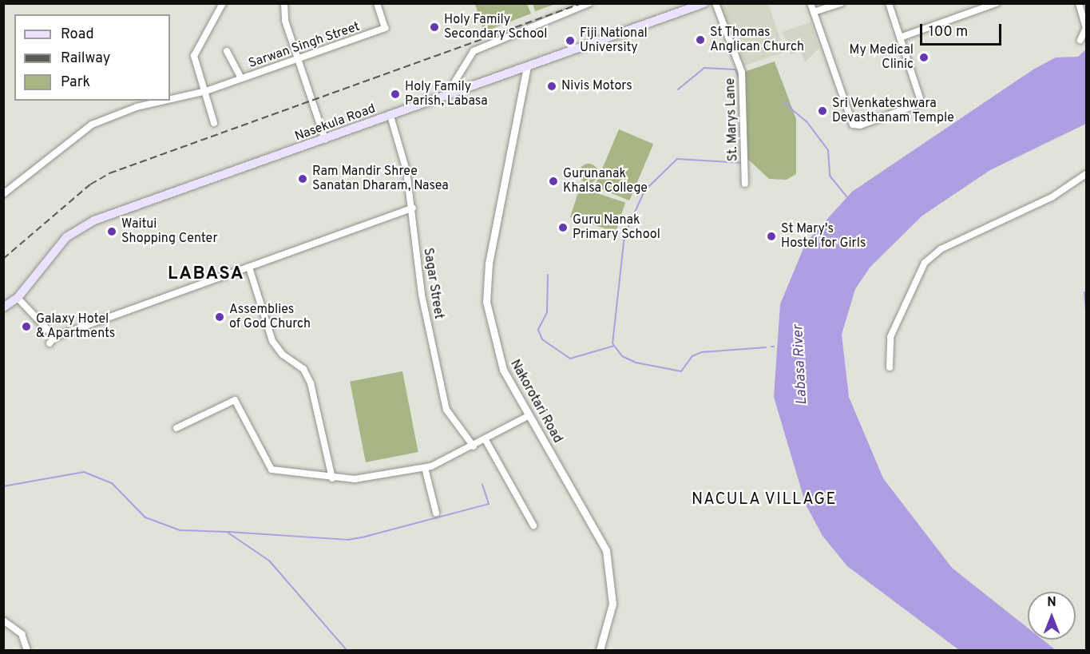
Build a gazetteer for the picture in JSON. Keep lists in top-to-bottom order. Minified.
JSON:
{"streets":{"main road":["Nasekula Road"],"street":["Sarwan Singh Street","St. Marys Lane","Sagar Street","Nakorotari Road"]},"crossings":[["Nasekula Road","Sagar Street"],["Nasekula Road","Nakorotari Road"]],"districts":["LABASA","NACULA VILLAGE"],"water":["Labasa River"],"places":["Holy Family Secondary School","St Thomas Anglican Church","Fiji National University","My Medical Clinic","Nivis Motors","Holy Family Parish, Labasa","Sri Venkateshwara Devasthanam Temple","Ram Mandir Shree Sanatan Dharam, Nasea","Gurunanak Khalsa College","Guru Nanak Primary School","Waitui Shopping Center","St Mary's Hostel for Girls","Assemblies of God Church","Galaxy Hotel & Apartments"],"legend":["Road","Railway","Park"],"scale_bar":"100 m","north":"top"}
